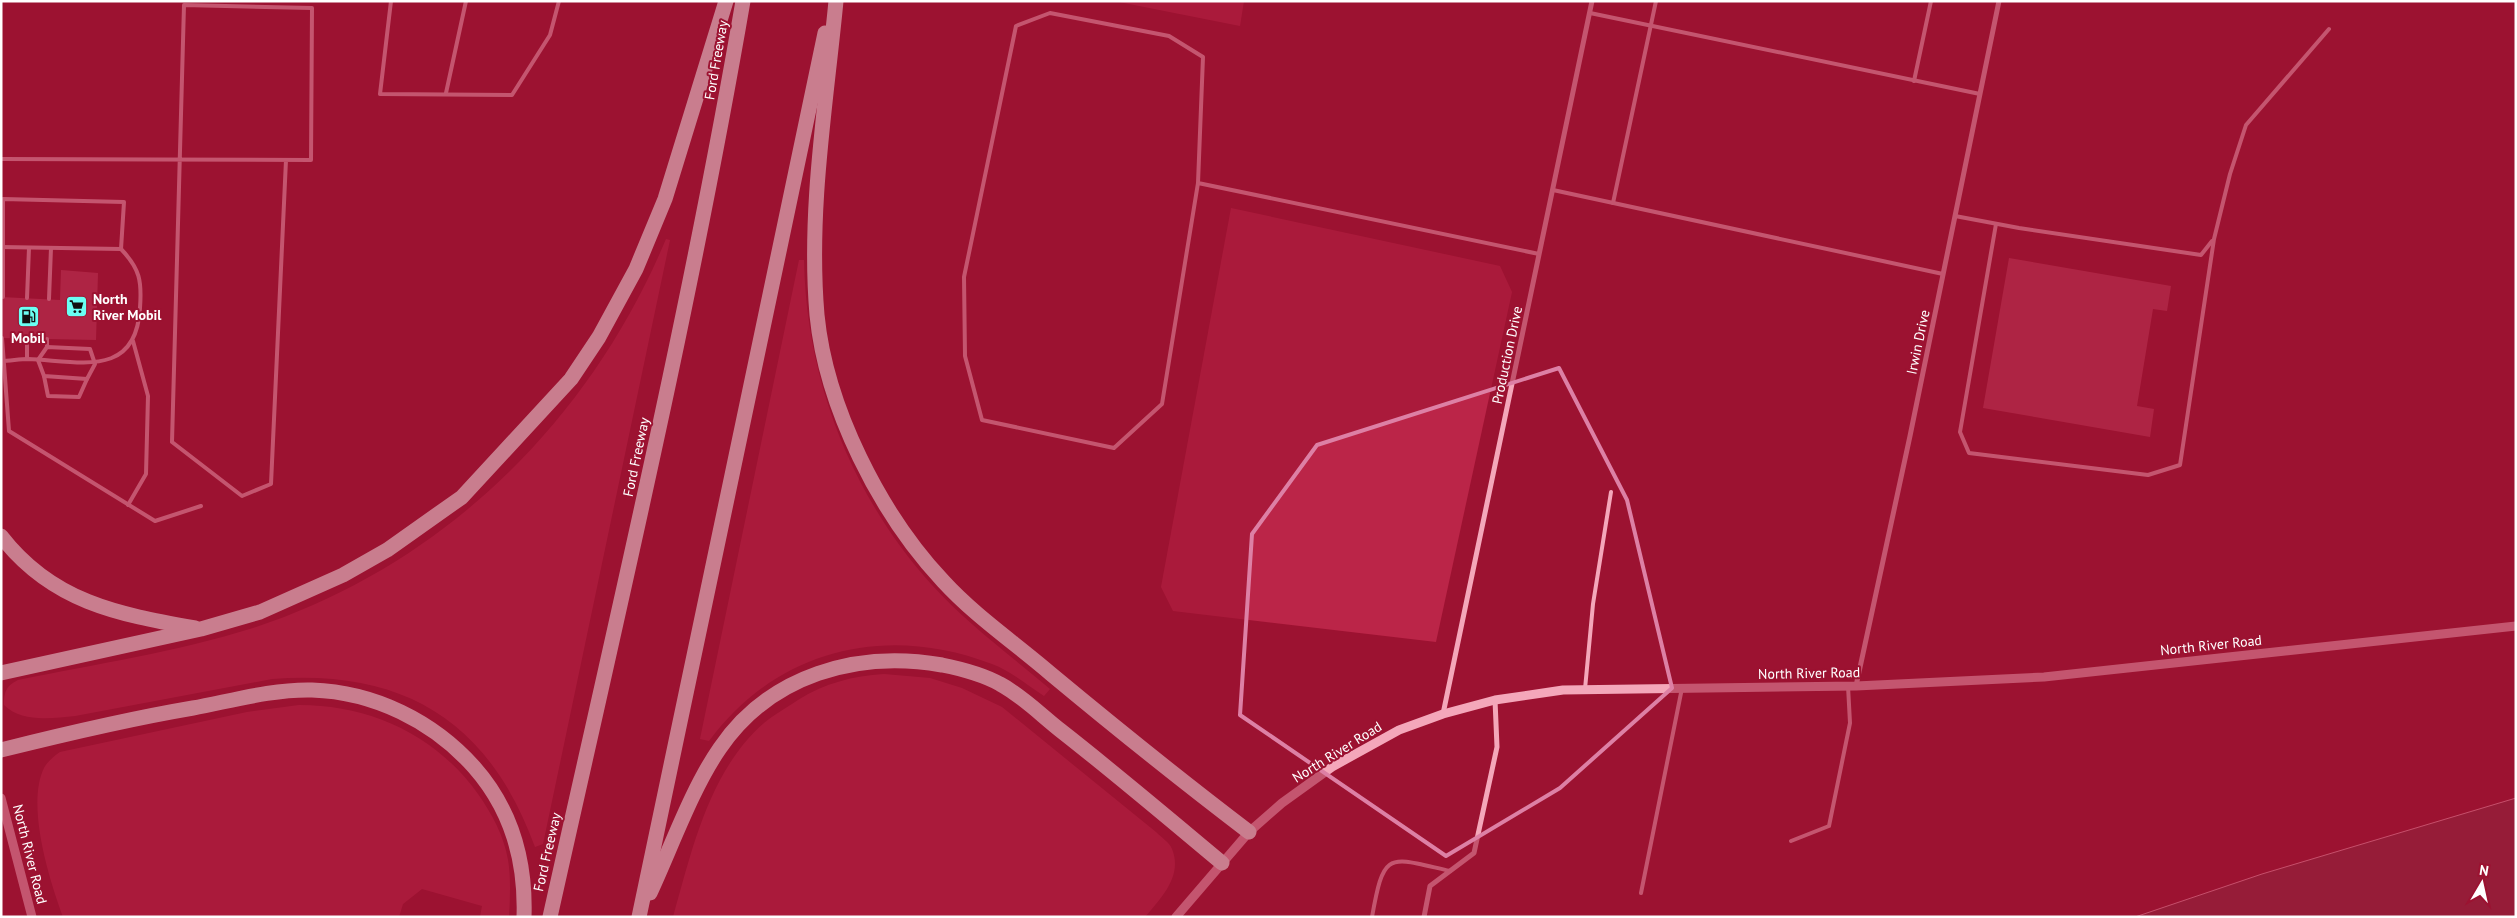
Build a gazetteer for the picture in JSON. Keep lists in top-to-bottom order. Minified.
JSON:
{"streets":{"highway":["Ford Freeway"],"street":["Irwin Drive","Production Drive","North River Road"]},"crossings":[["Irwin Drive","North River Road"],["Production Drive","North River Road"]],"places":{"supermarket":["North River Mobil"],"fuel station":["Mobil"]},"north":"top"}
